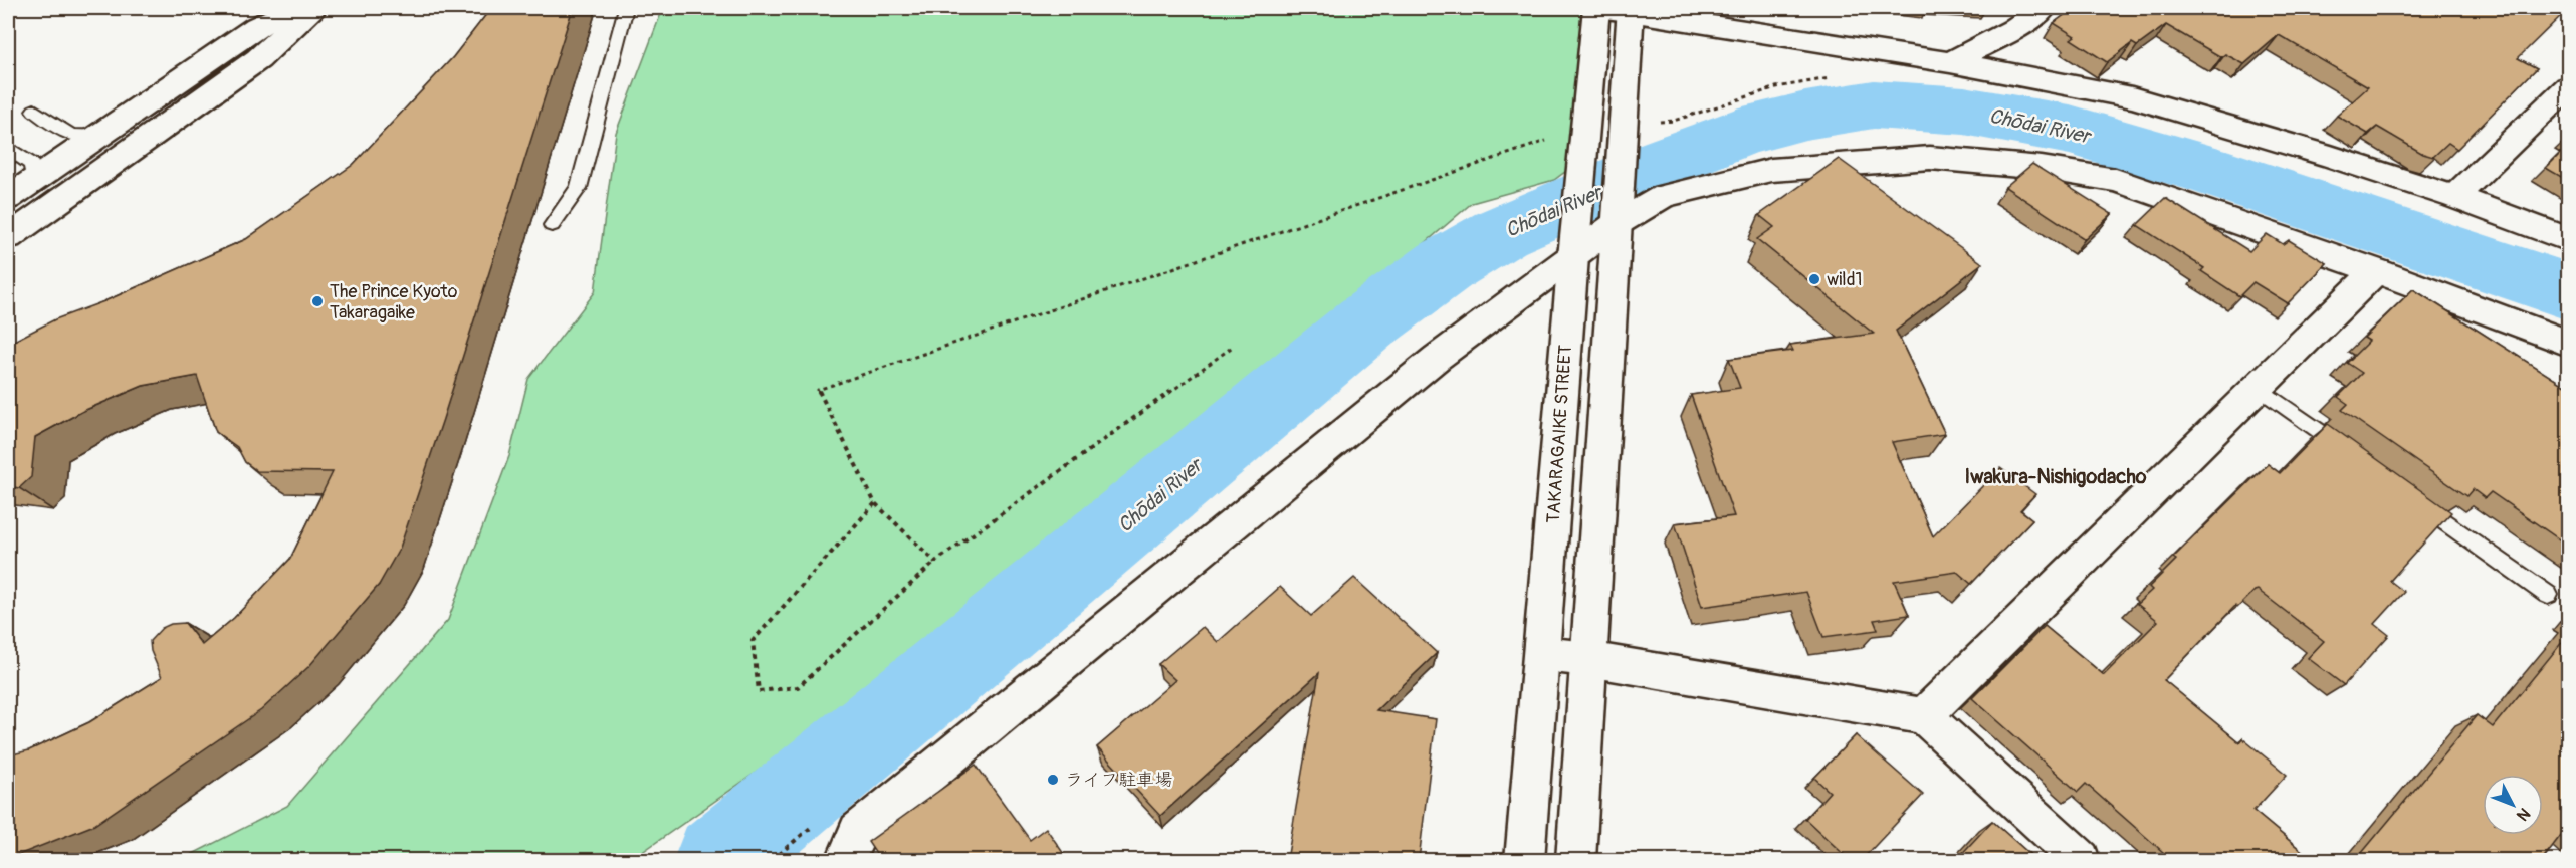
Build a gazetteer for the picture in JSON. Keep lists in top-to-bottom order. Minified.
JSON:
{"streets":{"street":["TAKARAGAIKE STREET"]},"districts":["Iwakura-Nishigodacho"],"water":["Chōdai River"],"places":["wild1","The Prince Kyoto Takaragaike","ライフ駐車場"],"north":"bottom right"}
